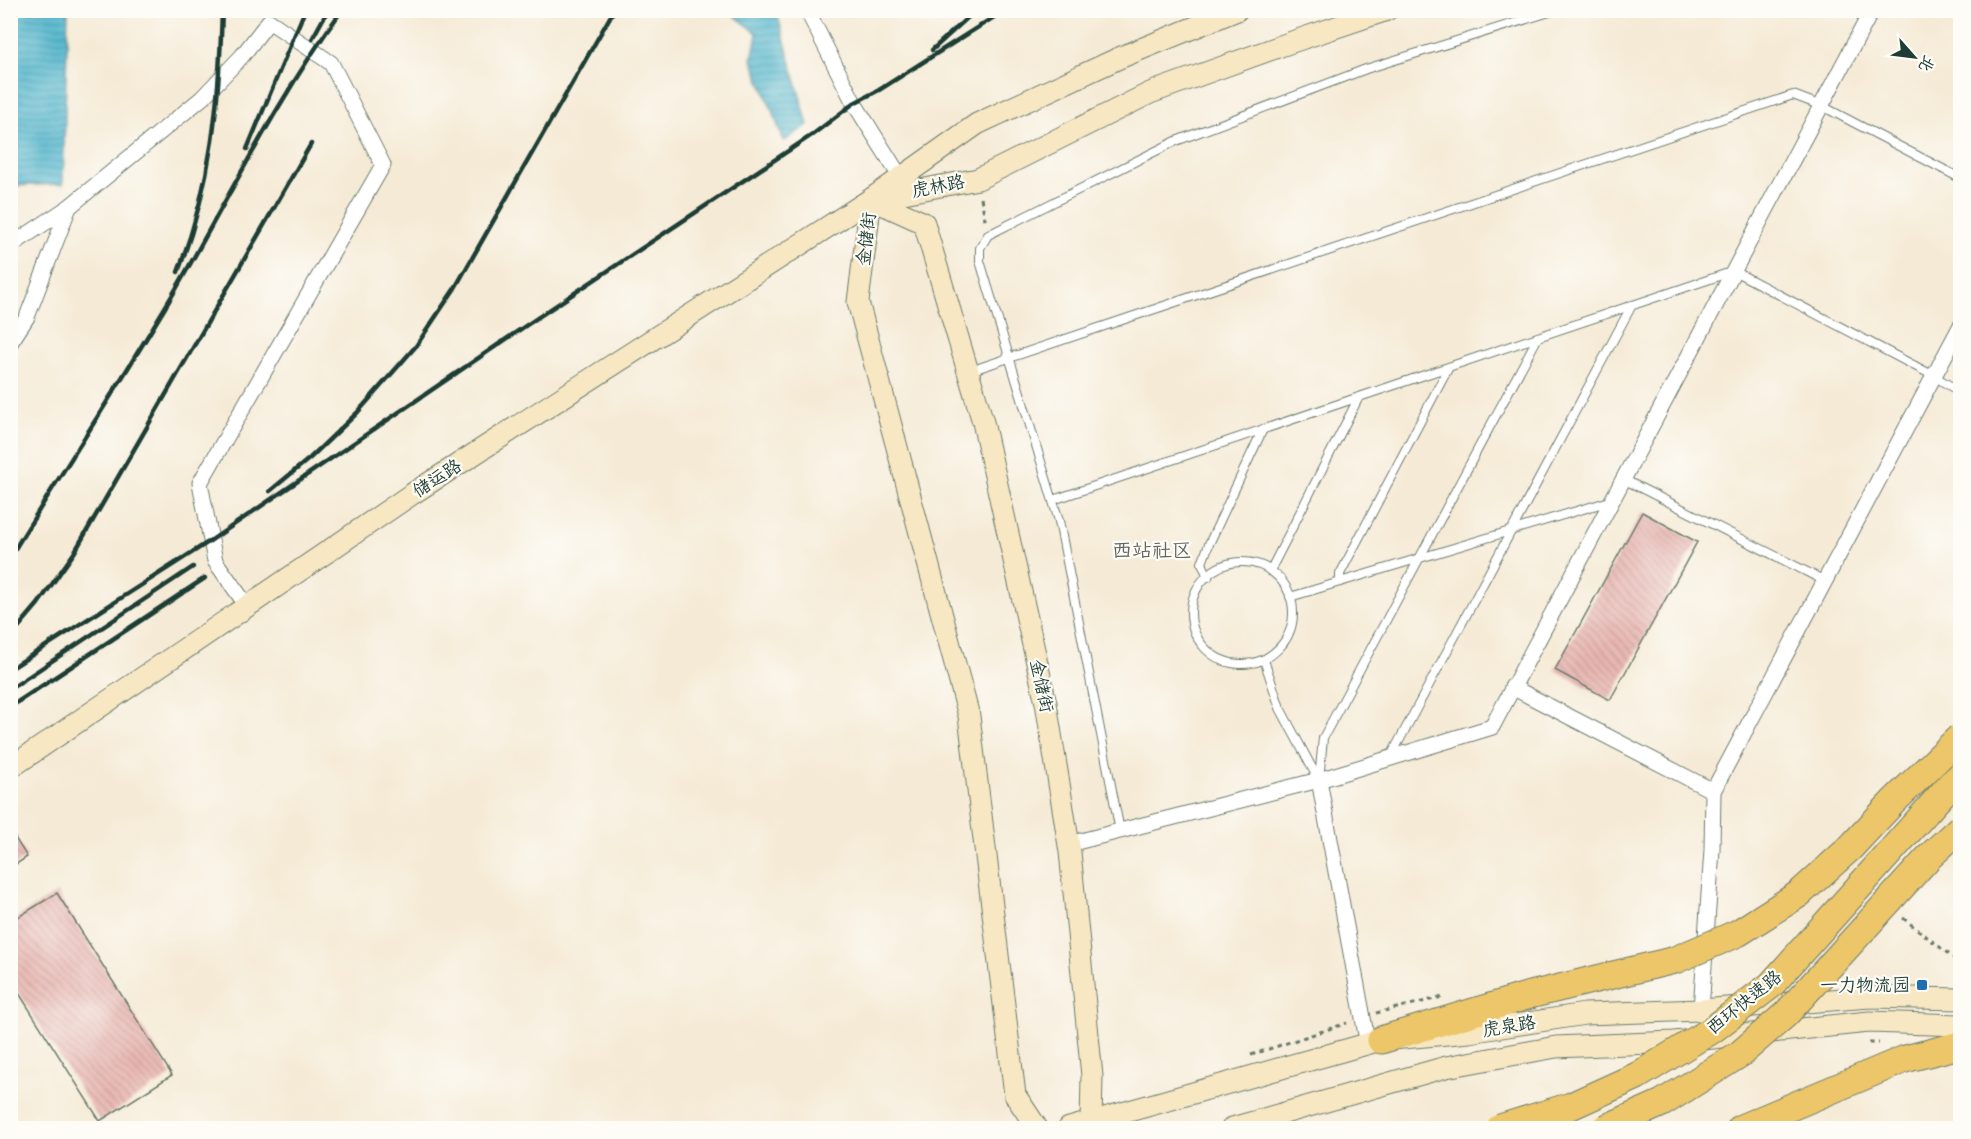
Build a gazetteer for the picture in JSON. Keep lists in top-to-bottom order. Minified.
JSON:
{"streets":{"highway":["西环快速路"],"street":["虎林路","金储街","储运路","虎泉路"]},"crossings":[["虎林路","金储街"],["虎林路","储运路"],["金储街","储运路"],["金储街","虎泉路"]],"districts":["西站社区"],"places":{"transit":["一力物流园"]},"north":"bottom right"}
